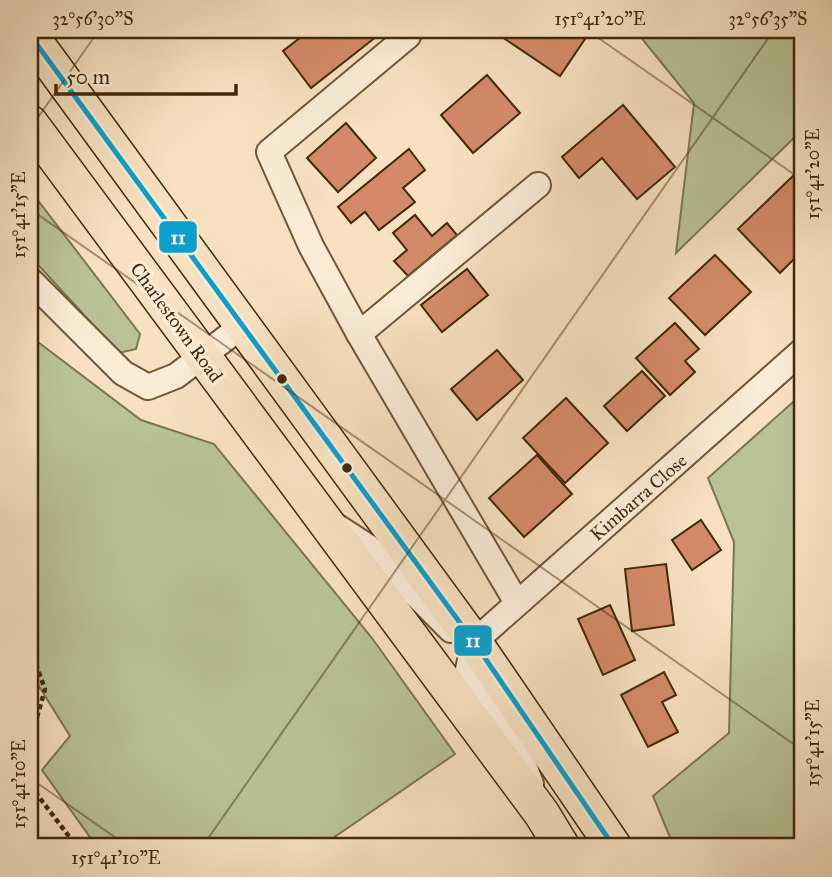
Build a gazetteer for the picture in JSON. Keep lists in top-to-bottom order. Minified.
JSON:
{"streets":{"highway":["Charlestown Road"],"street":["Kimbarra Close"]},"crossings":[["Charlestown Road","Kimbarra Close"]],"lines":["transit line 11"],"scale_bar":"50 m","coordinates":["32°56'30\"S","151°41'20\"E","32°56'35\"S","151°41'15\"E","151°41'10\"E"]}
